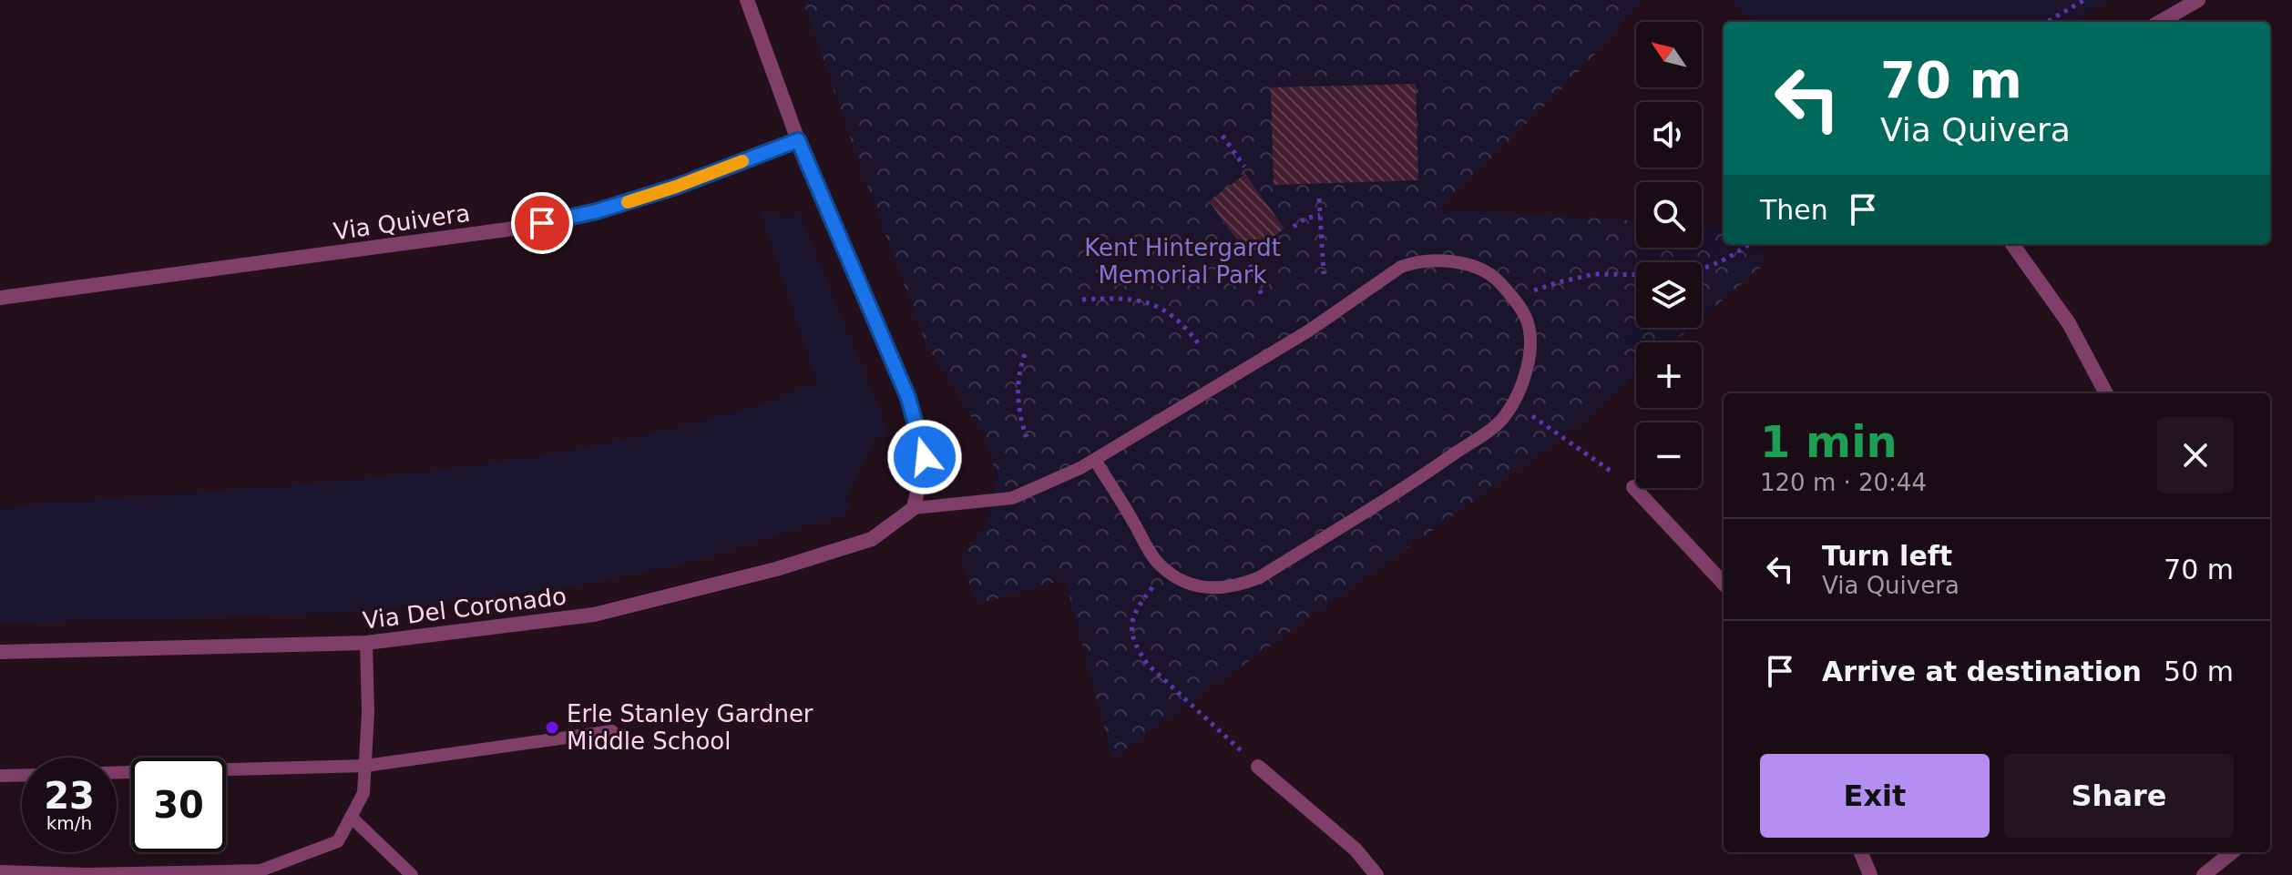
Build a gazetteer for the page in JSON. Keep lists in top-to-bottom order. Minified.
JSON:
{"streets":{"street":["Via Quivera","Via Del Coronado"]},"parks":["Kent Hintergardt Memorial Park"],"places":["Erle Stanley Gardner Middle School"],"north":"top left","page":{"map_buttons":["+","−"],"turn":["70 m","Via Quivera"],"then":"Then","heading":["1 min","120 m · 20:44"],"list":[{"name":"Turn left","note":"Via Quivera","value":"70 m"},{"name":"Arrive at destination","value":"50 m"}],"buttons":["Exit","Share"],"speed":"23 km/h","limit":"30"}}
